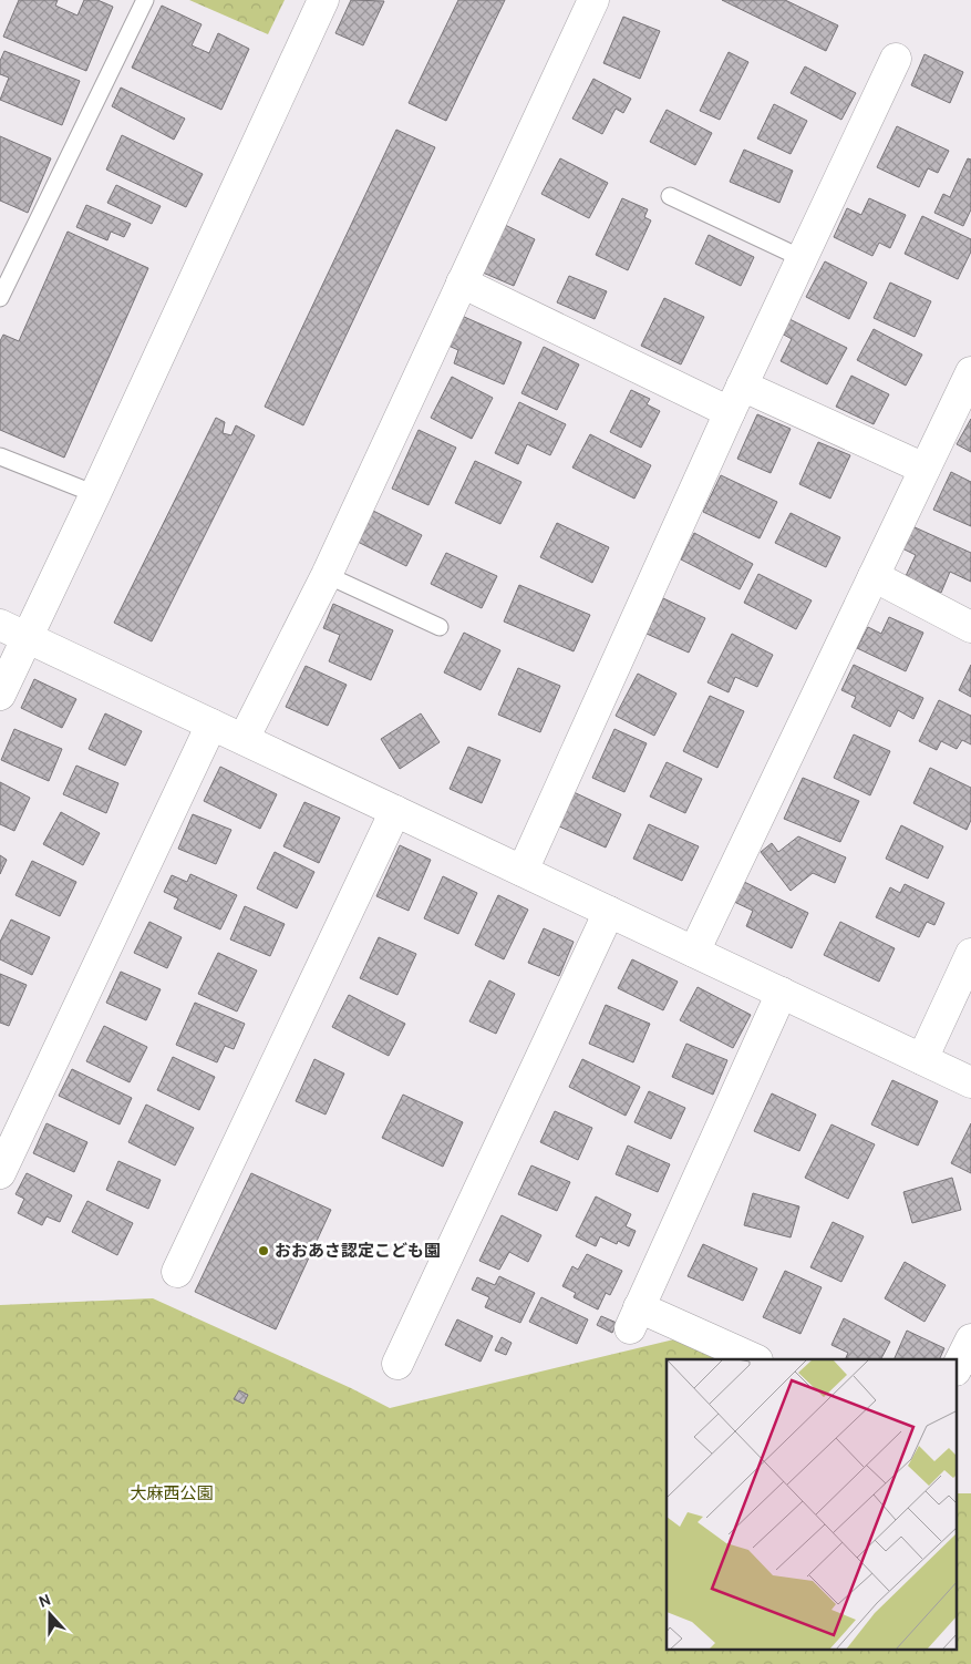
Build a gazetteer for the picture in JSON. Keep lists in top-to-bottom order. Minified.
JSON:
{"parks":["大麻西公園"],"places":["おおあさ認定こども園"],"north":"top"}
